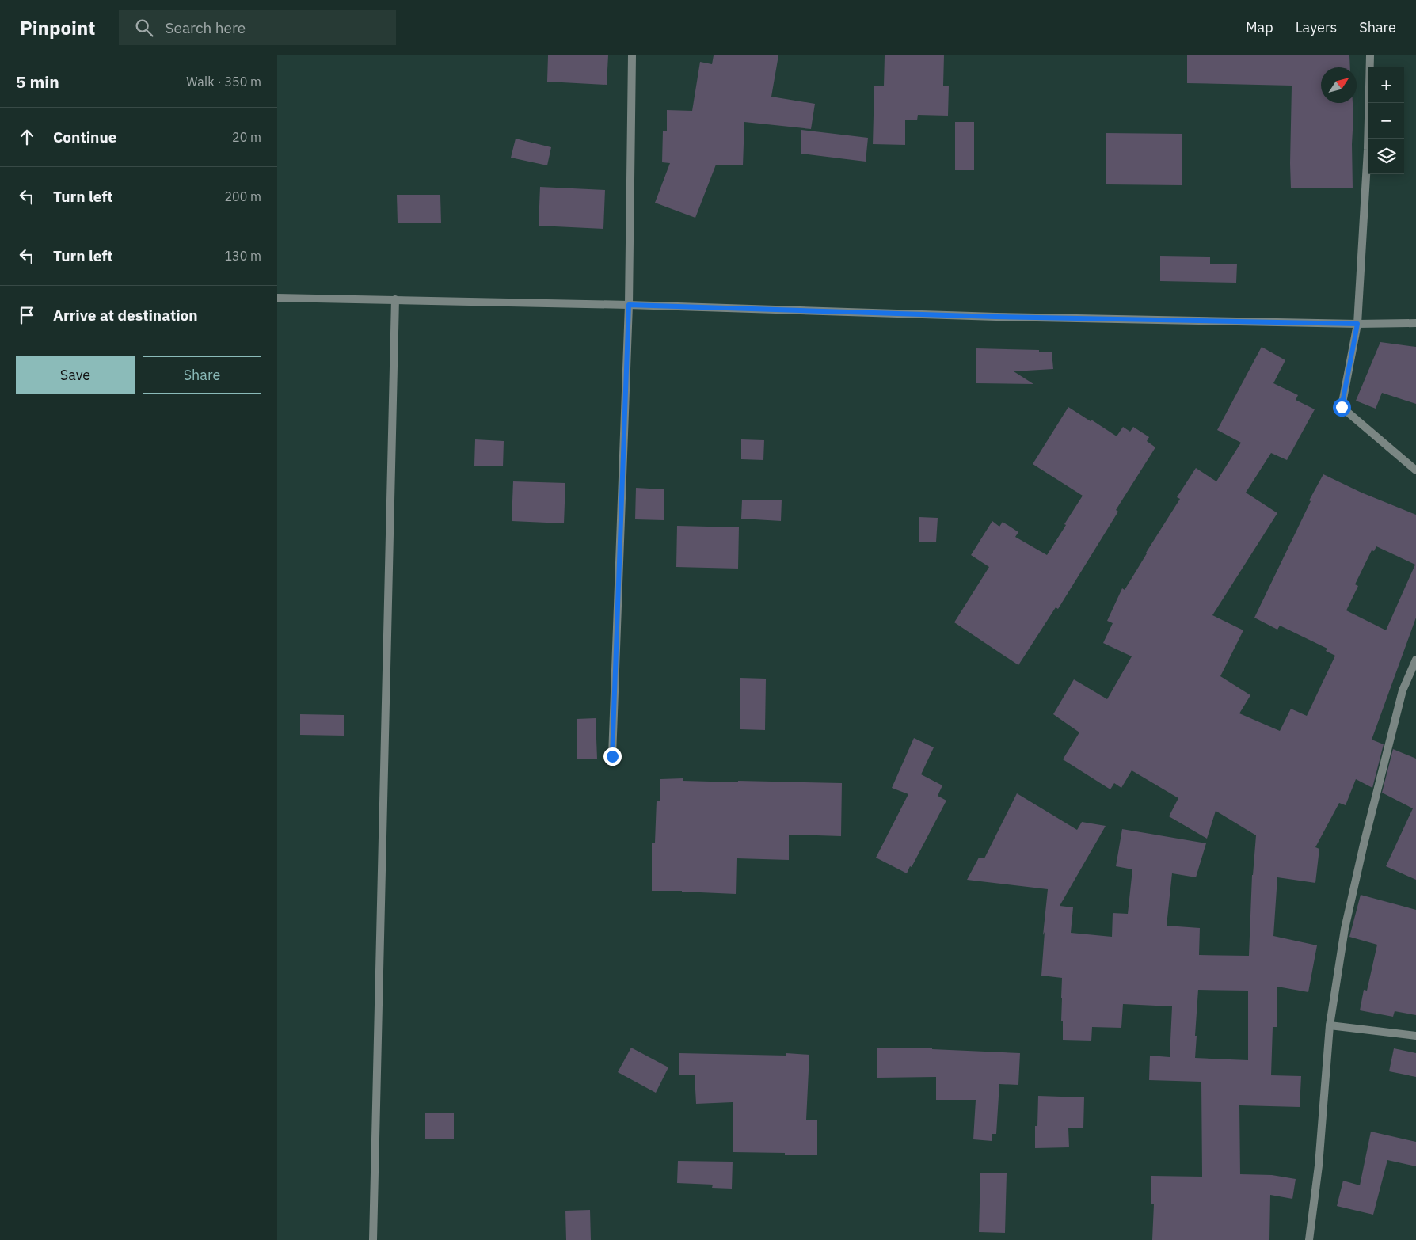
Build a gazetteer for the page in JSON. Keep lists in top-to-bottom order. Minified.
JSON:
{"north":"top right","page":{"header":"Pinpoint","search":"Search here","nav":["Map","Layers","Share"],"heading":["5 min","Walk · 350 m"],"map_buttons":["+","−"],"list":[["Continue","20 m"],["Turn left","200 m"],["Turn left","130 m"],"Arrive at destination"],"buttons":["Save","Share"]}}
